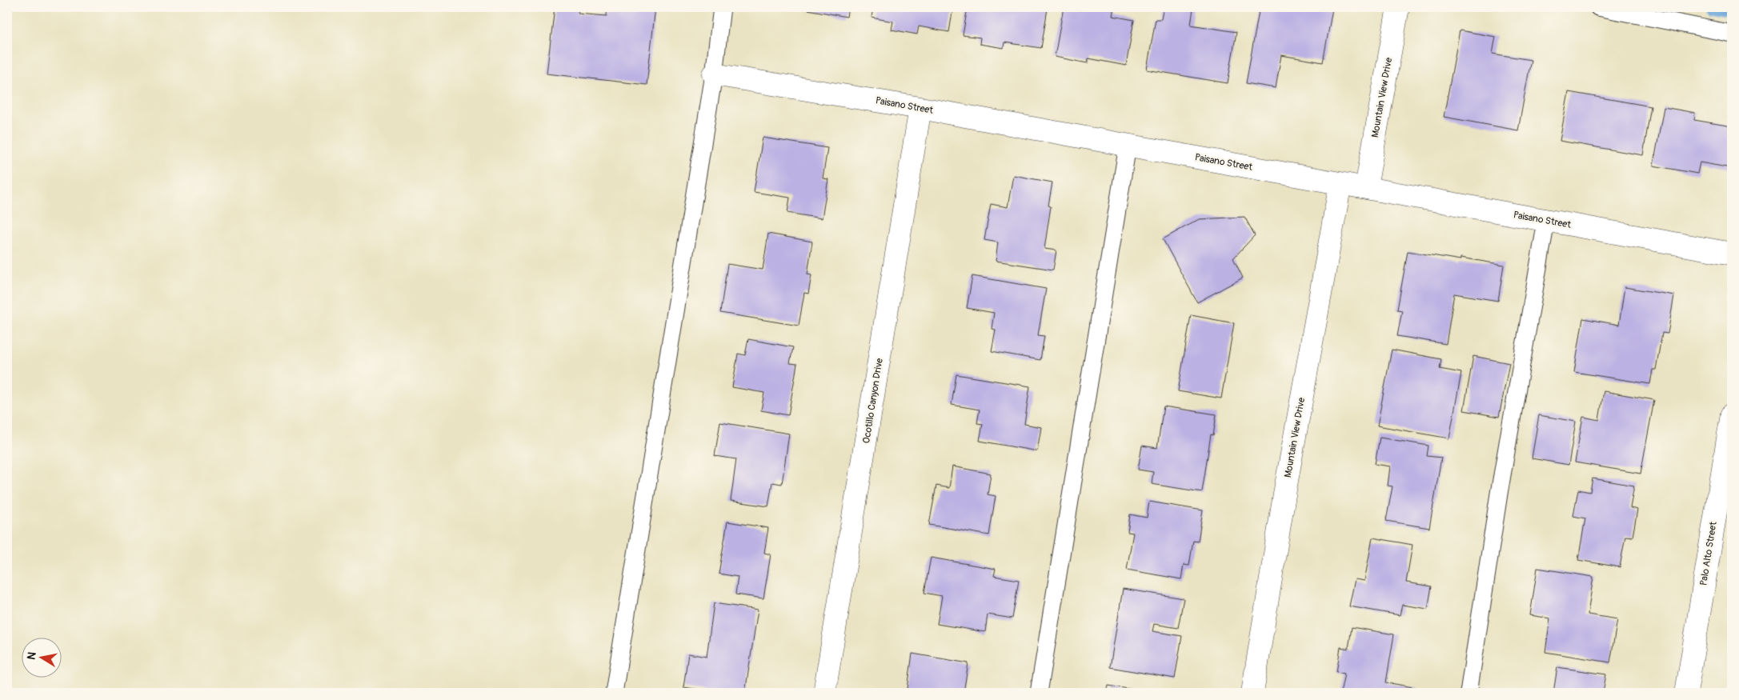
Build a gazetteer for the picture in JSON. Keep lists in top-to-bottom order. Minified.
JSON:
{"streets":{"street":["Mountain View Drive","Paisano Street","Ocotillo Canyon Drive","Palo Alto Street"]},"crossings":[["Mountain View Drive","Paisano Street"],["Paisano Street","Ocotillo Canyon Drive"]],"north":"left"}
